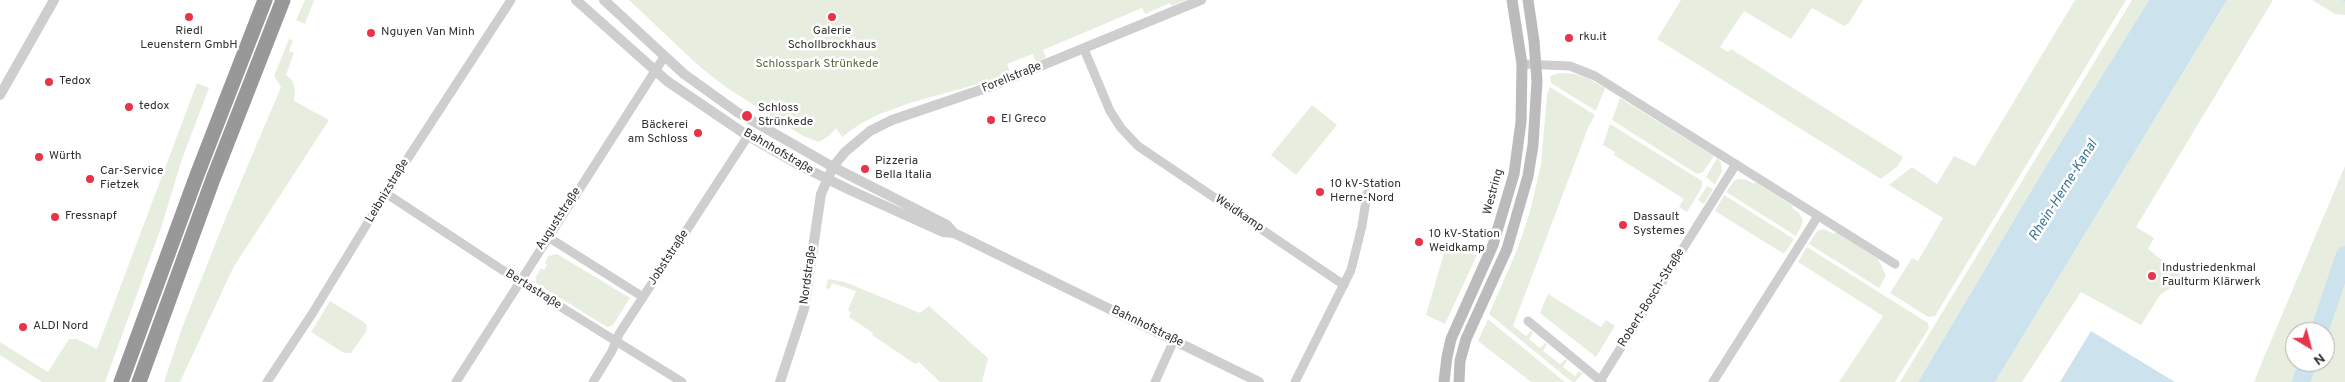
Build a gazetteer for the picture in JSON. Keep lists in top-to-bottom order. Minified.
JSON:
{"streets":{"main road":["Westring"],"street":["Forellstraße","Bahnhofstraße","Leibnizstraße","Weidkamp","Auguststraße","Jobststraße","Nordstraße","Bertastraße","Robert-Bosch-Straße"]},"crossings":[["Forellstraße","Bahnhofstraße"],["Forellstraße","Weidkamp"],["Forellstraße","Nordstraße"],["Bahnhofstraße","Auguststraße"],["Bahnhofstraße","Jobststraße"],["Bahnhofstraße","Nordstraße"],["Leibnizstraße","Bertastraße"],["Auguststraße","Bertastraße"],["Jobststraße","Bertastraße"]],"water":["Rhein-Herne-Kanal"],"parks":["Schlosspark Strünkede"],"places":["Riedl Leuenstern GmbH","Galerie Schollbrockhaus","Nguyen Van Minh","rku.it","Tedox","tedox","Schloss Strünkede","El Greco","Bäckerei am Schloss","Würth","Pizzeria Bella Italia","Car-Service Fietzek","10 kV-Station Herne-Nord","Fressnapf","Dassault Systemes","10 kV-Station Weidkamp","Industriedenkmal Faulturm Klärwerk","ALDI Nord"],"north":"bottom right"}
